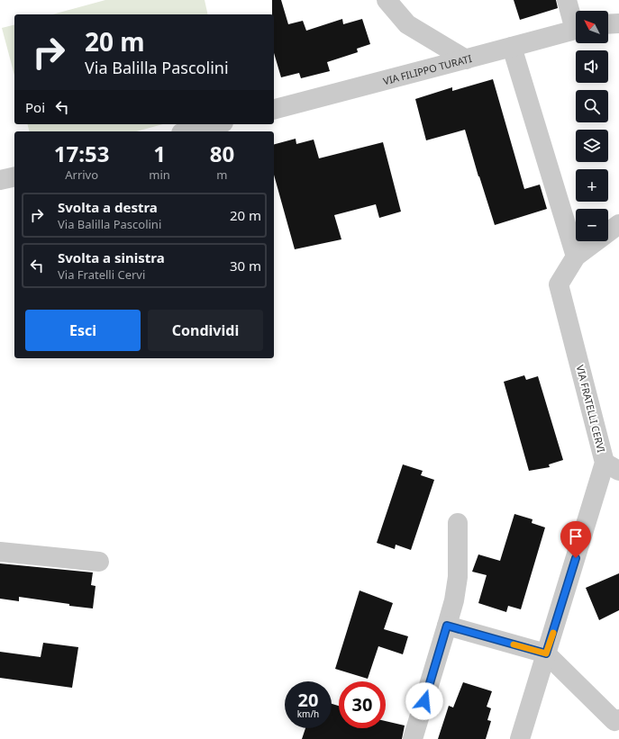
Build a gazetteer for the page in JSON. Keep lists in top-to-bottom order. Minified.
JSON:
{"streets":{"street":["VIA FILIPPO TURATI","VIA FRATELLI CERVI"]},"north":"top left","page":{"map_buttons":["+","−"],"turn":["20 m","Via Balilla Pascolini"],"then":"Poi","eta":["17:53","Arrivo","1","min","80","m"],"list":[{"name":"Svolta a destra","note":"Via Balilla Pascolini","value":"20 m"},{"name":"Svolta a sinistra","note":"Via Fratelli Cervi","value":"30 m"}],"buttons":["Esci","Condividi"],"speed":"20 km/h","limit":"30"}}
